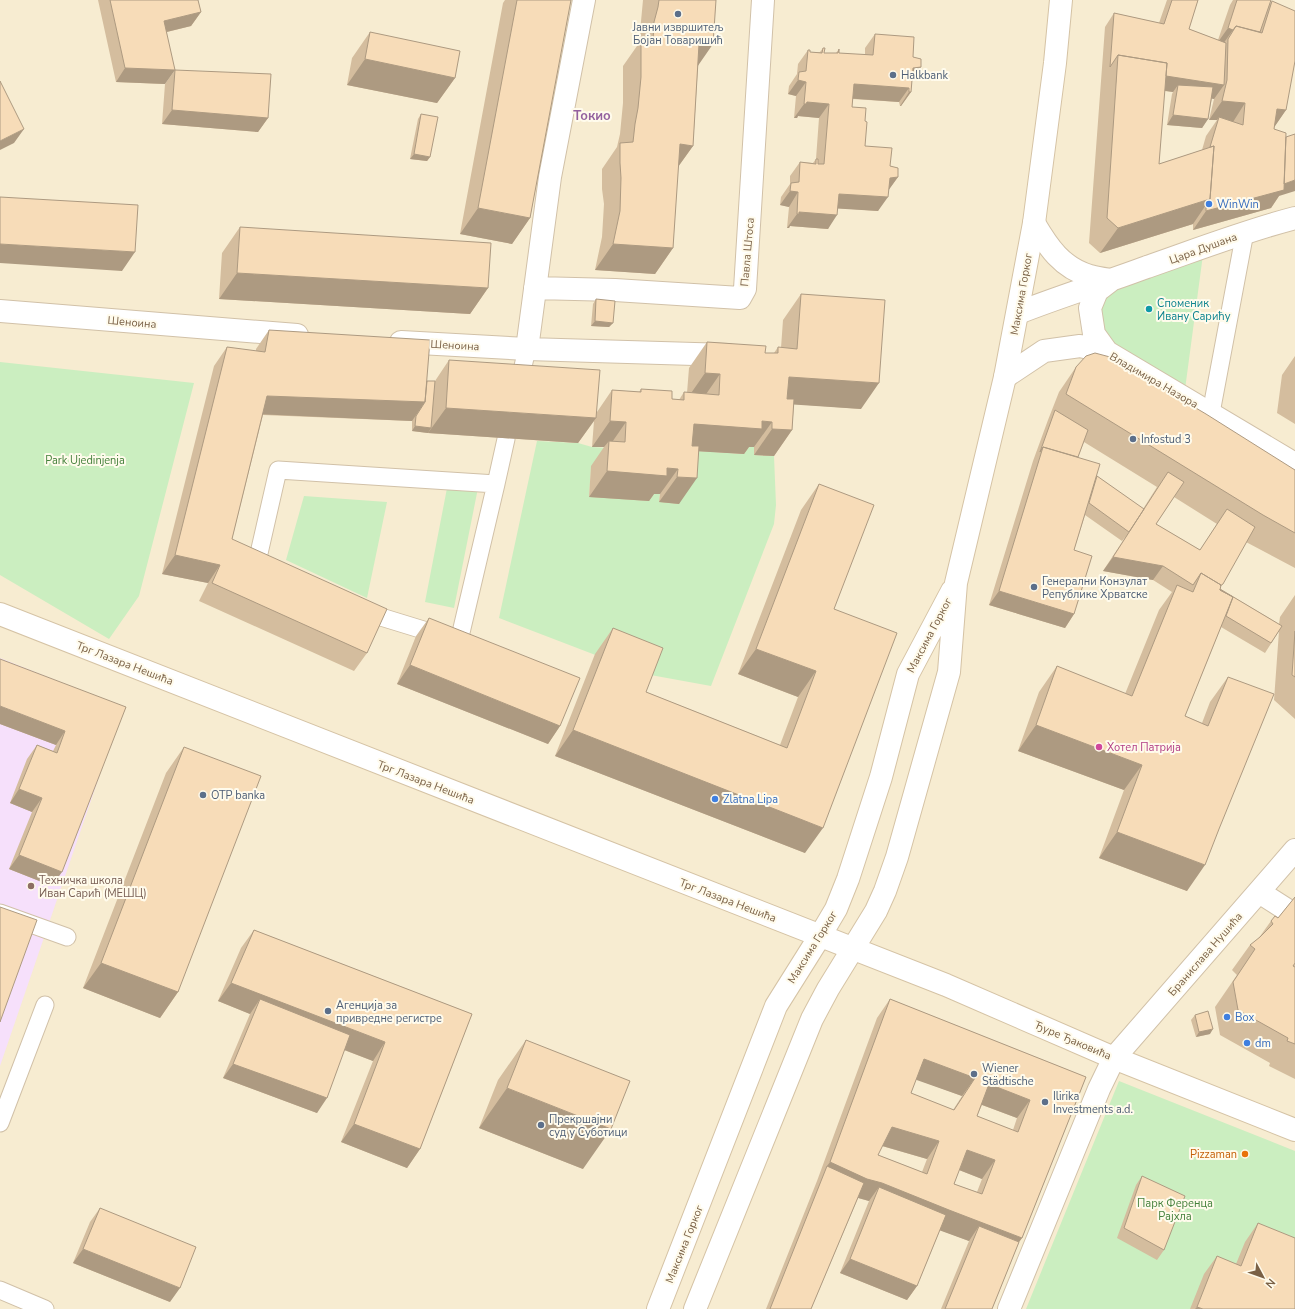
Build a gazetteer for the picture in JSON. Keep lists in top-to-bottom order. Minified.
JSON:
{"streets":{"street":["Цара Душана","Павла Штоса","Максима Горког","Шеноина","Владимира Назора","Трг Лазара Нешића","Бранислава Нушића","Ђуре Ђаковића"]},"crossings":[["Цара Душана","Максима Горког"],["Максима Горког","Владимира Назора"],["Максима Горког","Трг Лазара Нешића"],["Максима Горког","Ђуре Ђаковића"],["Трг Лазара Нешића","Ђуре Ђаковића"],["Бранислава Нушића","Ђуре Ђаковића"]],"districts":["Токио"],"parks":["Park Ujedinjenja","Парк Ференца Рајхла"],"places":["Јавни извршитељ Бојан Товаришић","Halkbank","WinWin","Споменик Ивану Сарићу","Infostud 3","Генерални Конзулат Републике Хрватске","Хотел Патрија","OTP banka","Zlatna Lipa","Техничка школа Иван Сарић (МЕШЦ)","Агенција за привредне регистре","Box","dm","Wiener Städtische","Ilirika Investments a.d.","Прекршајни суд у Суботици","Pizzaman"],"north":"bottom right"}
